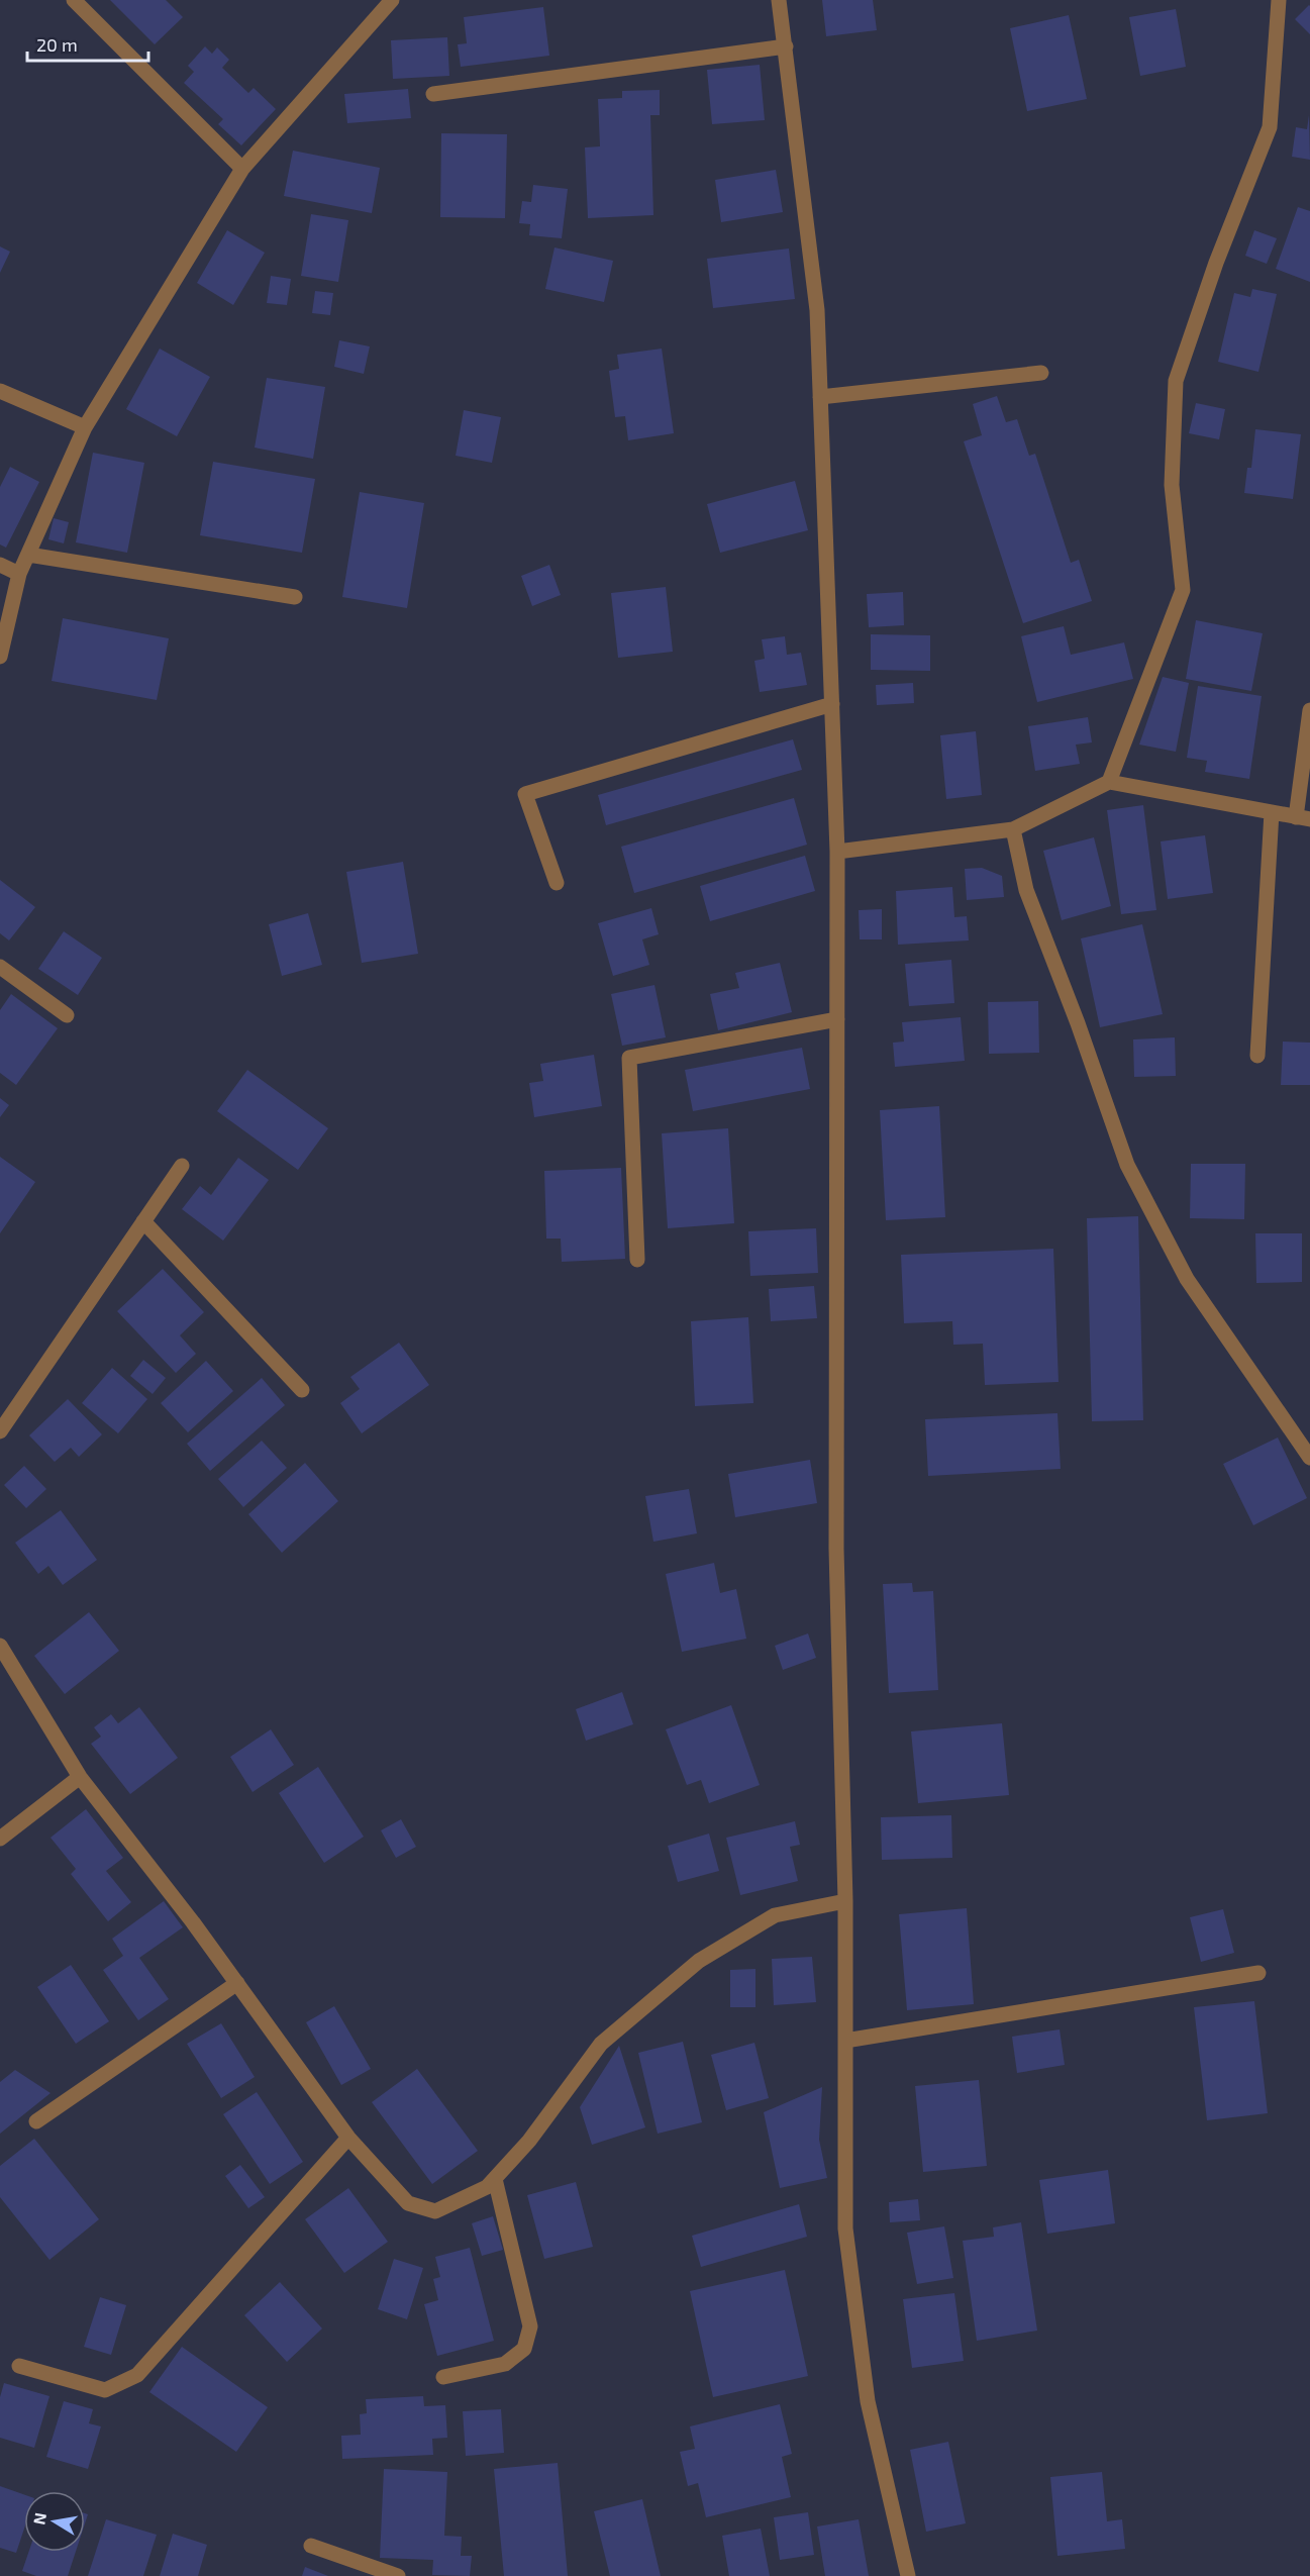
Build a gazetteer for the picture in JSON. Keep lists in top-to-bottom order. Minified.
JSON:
{"scale_bar":"20 m","north":"left"}
